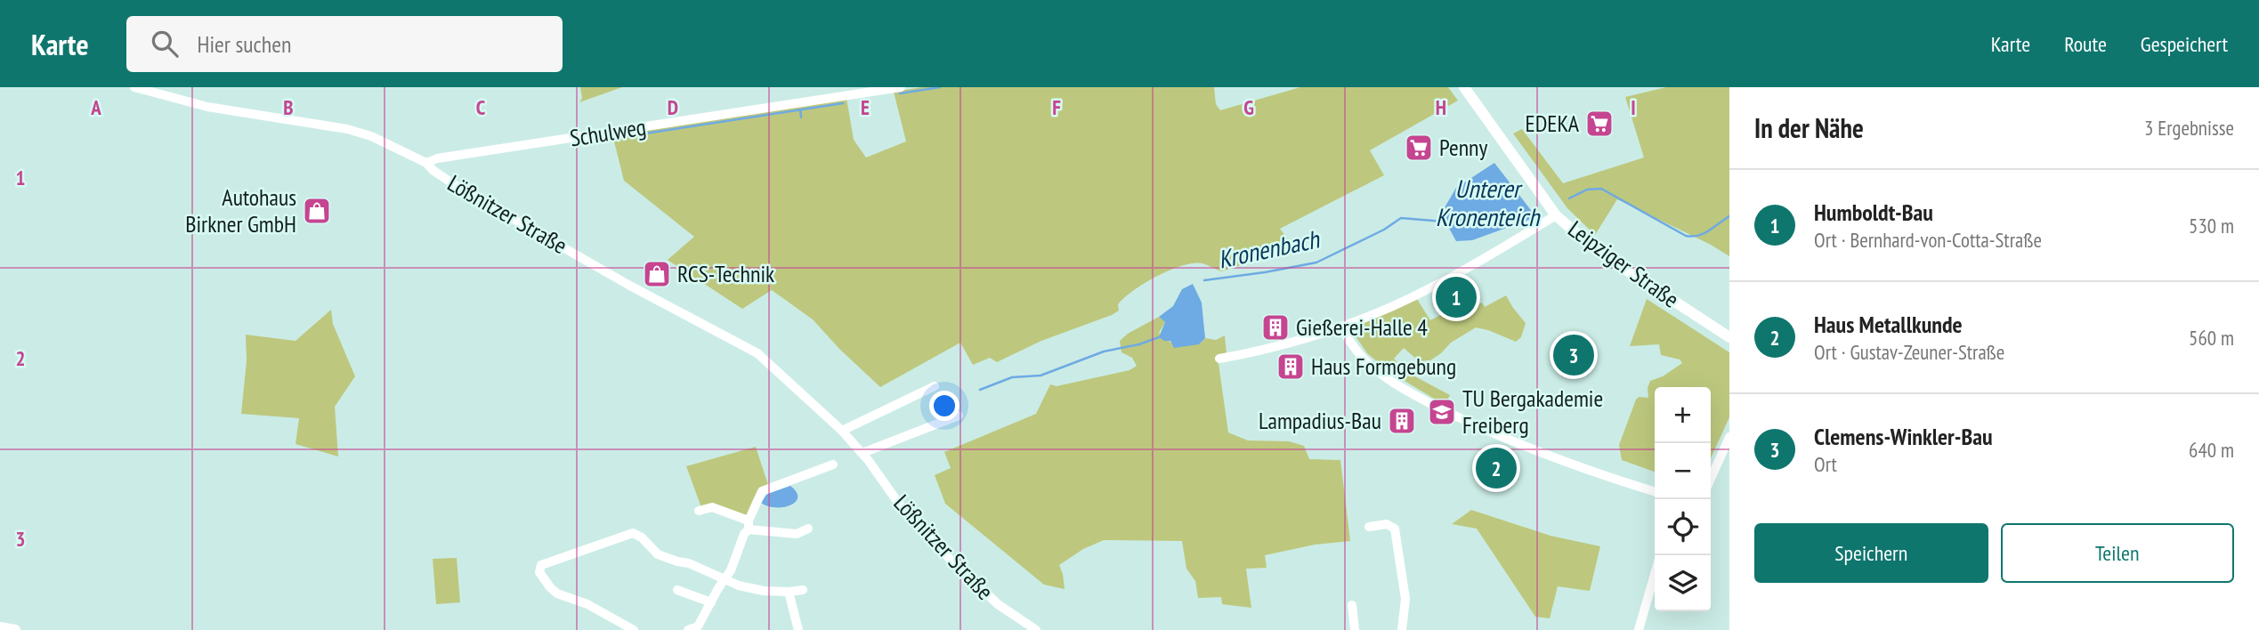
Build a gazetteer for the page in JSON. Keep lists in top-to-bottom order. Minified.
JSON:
{"streets":{"main road":["Leipziger Straße"],"street":["Schulweg","Lößnitzer Straße"]},"crossings":[["Schulweg","Lößnitzer Straße"]],"water":["Unterer Kronenteich","Kronenbach"],"places":{"supermarket":["EDEKA","Penny"],"shop":["Autohaus Birkner GmbH","RCS-Technik"],"building":["Gießerei-Halle 4","Haus Formgebung","Lampadius-Bau"],"school or university":["TU Bergakademie Freiberg"]},"page":{"header":"Karte","search":"Hier suchen","nav":["Karte","Route","Gespeichert"],"heading":["In der Nähe","3 Ergebnisse"],"list":[{"mark":"1","name":"Humboldt-Bau","note":"Ort · Bernhard-von-Cotta-Straße","value":"530 m"},{"mark":"2","name":"Haus Metallkunde","note":"Ort · Gustav-Zeuner-Straße","value":"560 m"},{"mark":"3","name":"Clemens-Winkler-Bau","note":"Ort","value":"640 m"}],"pins":["1","3","2"],"map_buttons":["+","−"],"buttons":["Speichern","Teilen"]},"grid":{"columns":["A","B","C","D","E","F","G","H","I"],"rows":["1","2","3"]}}
